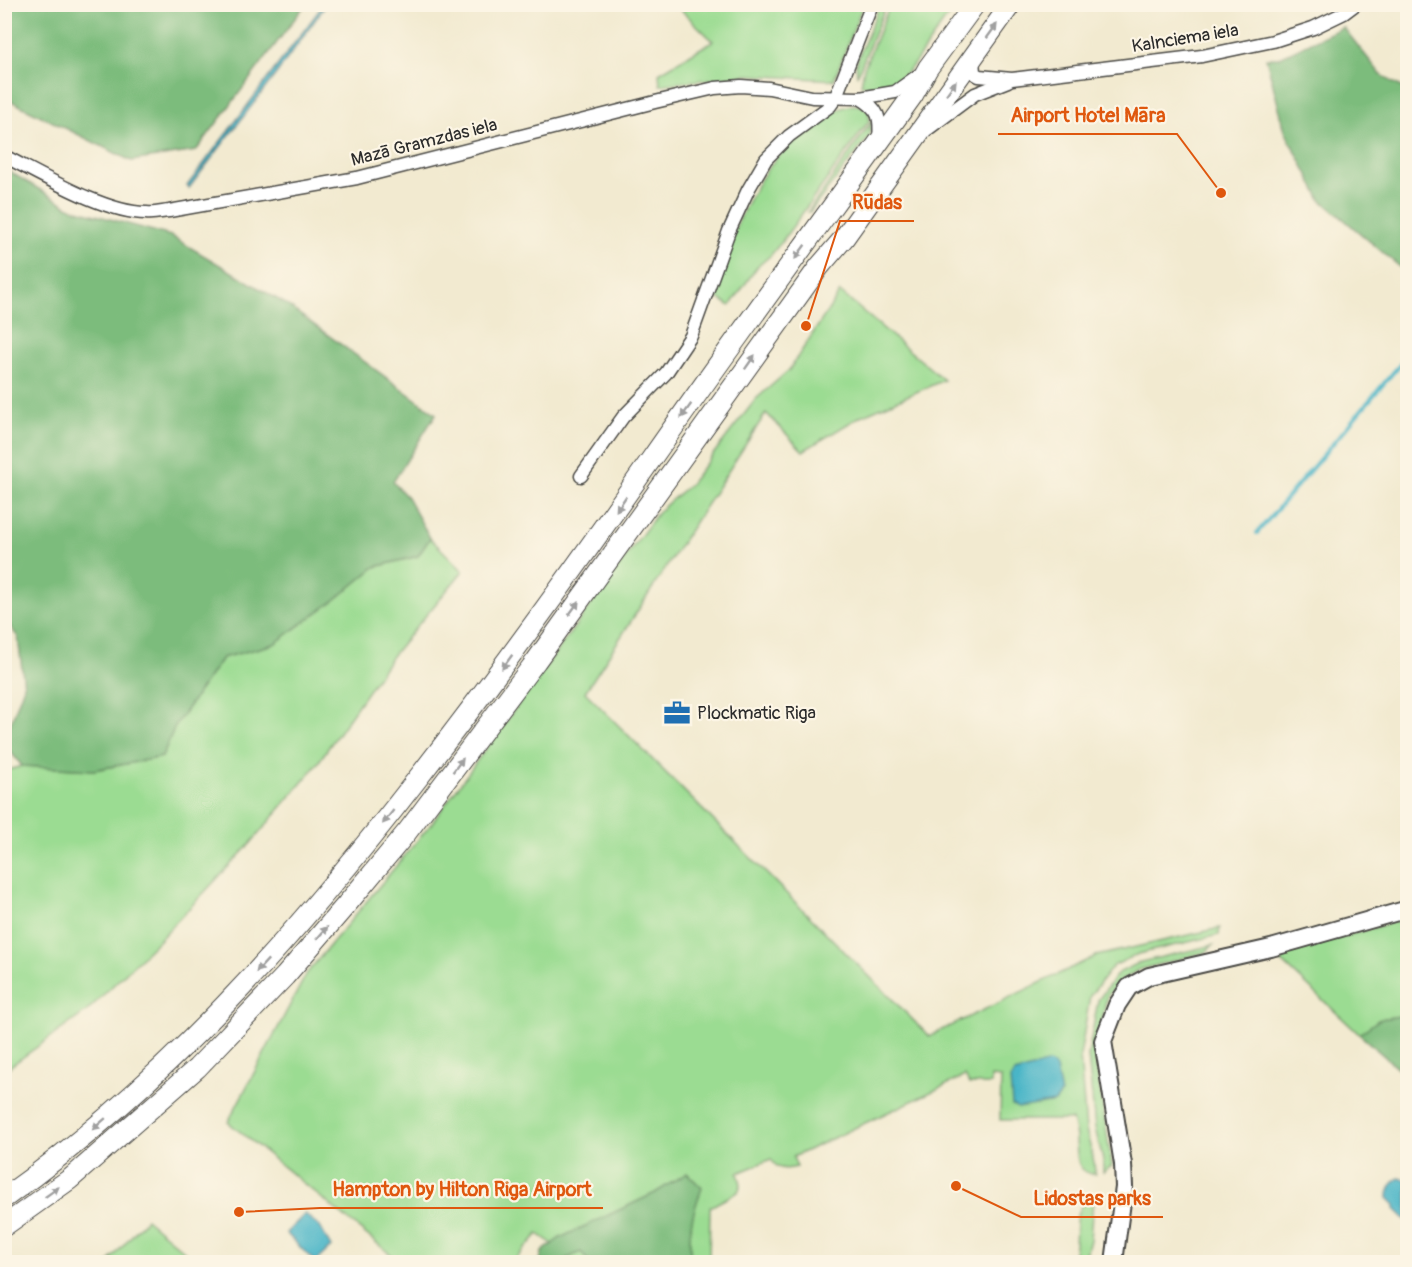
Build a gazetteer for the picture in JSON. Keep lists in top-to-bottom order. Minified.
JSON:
{"streets":{"street":["Kalnciema iela","Mazā Gramzdas iela"]},"places":{"other":["Airport Hotel Māra","Rūdas","Lidostas parks","Hampton by Hilton Riga Airport"],"office":["Plockmatic Riga"]}}
